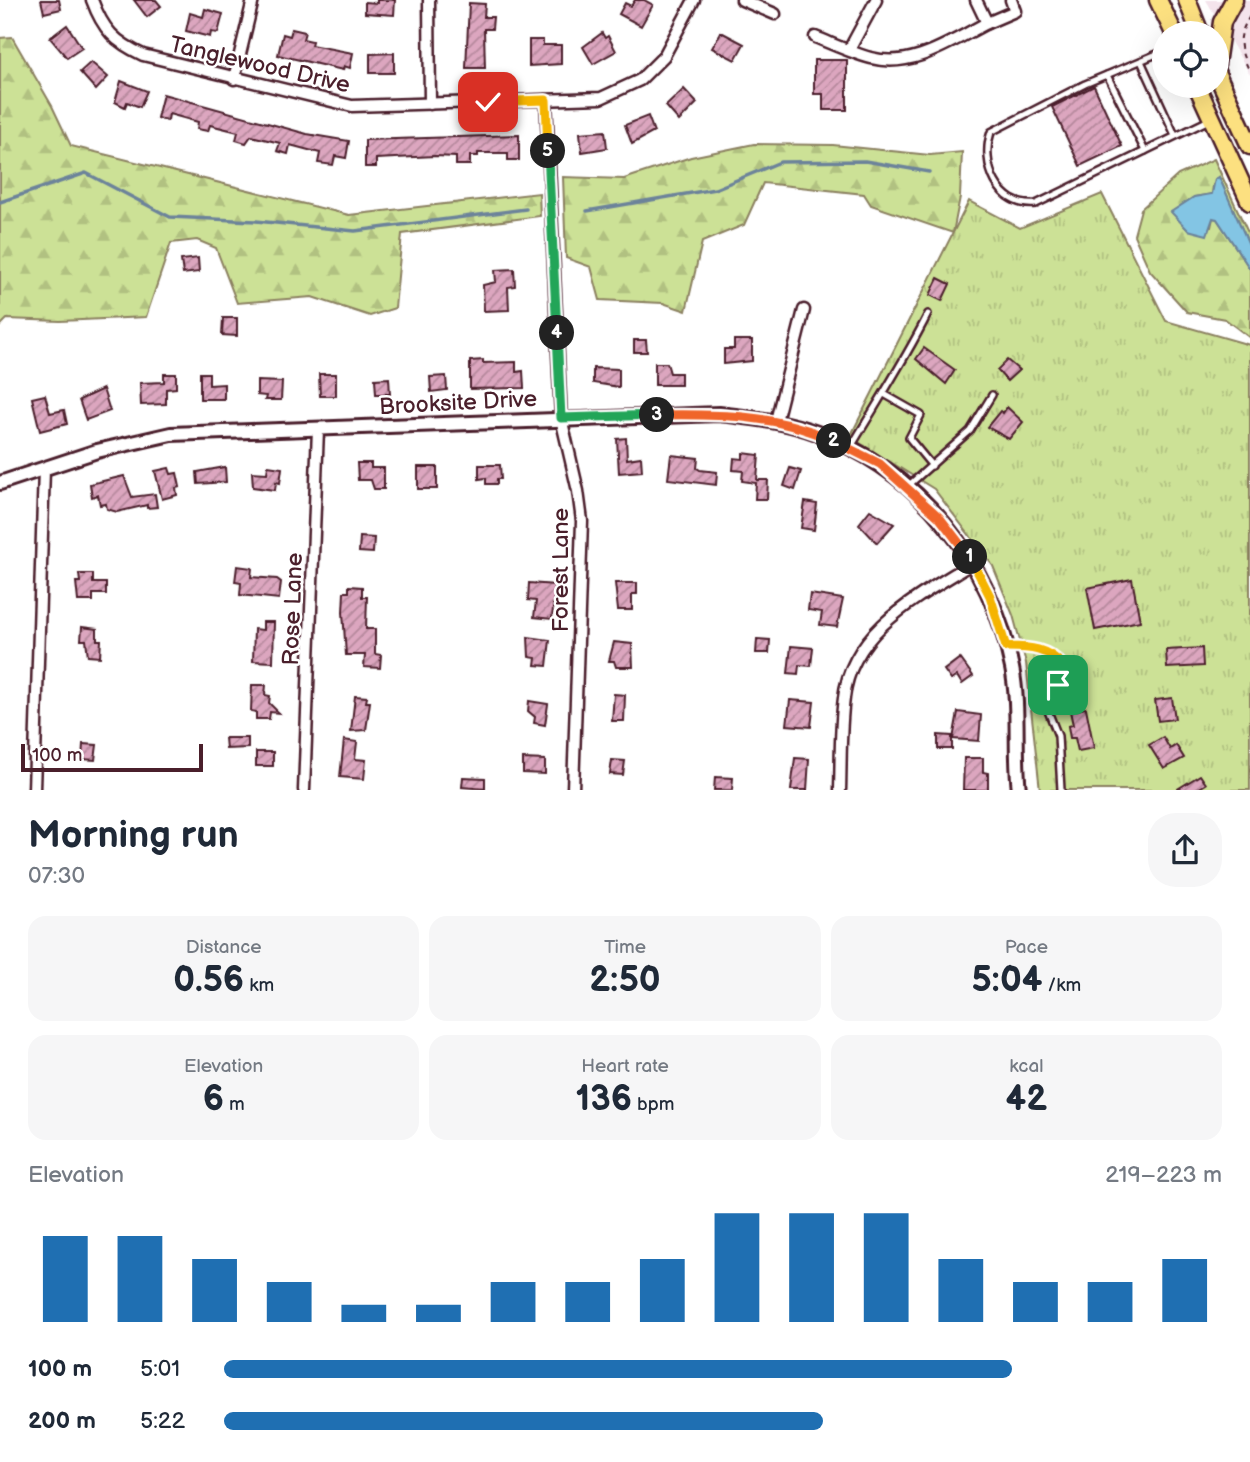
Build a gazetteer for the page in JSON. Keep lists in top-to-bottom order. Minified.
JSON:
{"streets":{"street":["Tanglewood Drive","Brooksite Drive","Forest Lane","Rose Lane"]},"crossings":[["Tanglewood Drive","Forest Lane"],["Brooksite Drive","Forest Lane"],["Brooksite Drive","Rose Lane"]],"scale_bar":"100 m","page":{"pins":["5","4","3","2","1"],"scale":"100 m","heading":["Morning run","07:30"],"stats":[["Distance","0.56 km"],["Time","2:50"],["Pace","5:04 /km"],["Elevation","6 m"],["Heart rate","136 bpm"],["kcal","42"]],"chart":["Elevation","219–223 m"],"list":[{"name":"100 m","note":"5:01"},{"name":"200 m","note":"5:22"}]}}
